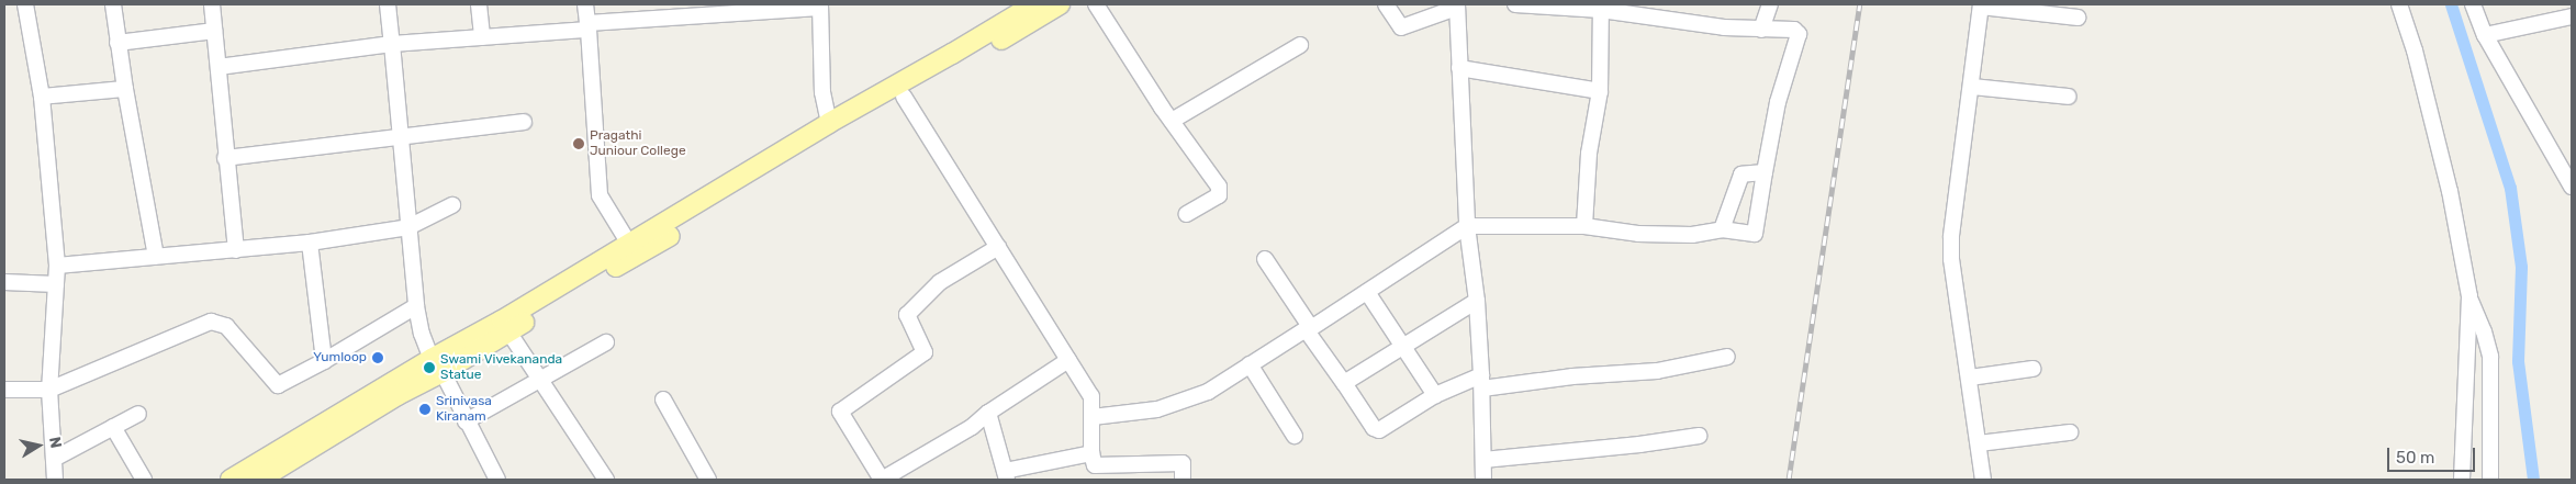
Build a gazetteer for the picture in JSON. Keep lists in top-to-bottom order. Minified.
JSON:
{"places":["Pragathi Juniour College","Yumloop","Swami Vivekananda Statue","Srinivasa Kiranam"],"scale_bar":"50 m","north":"right"}
